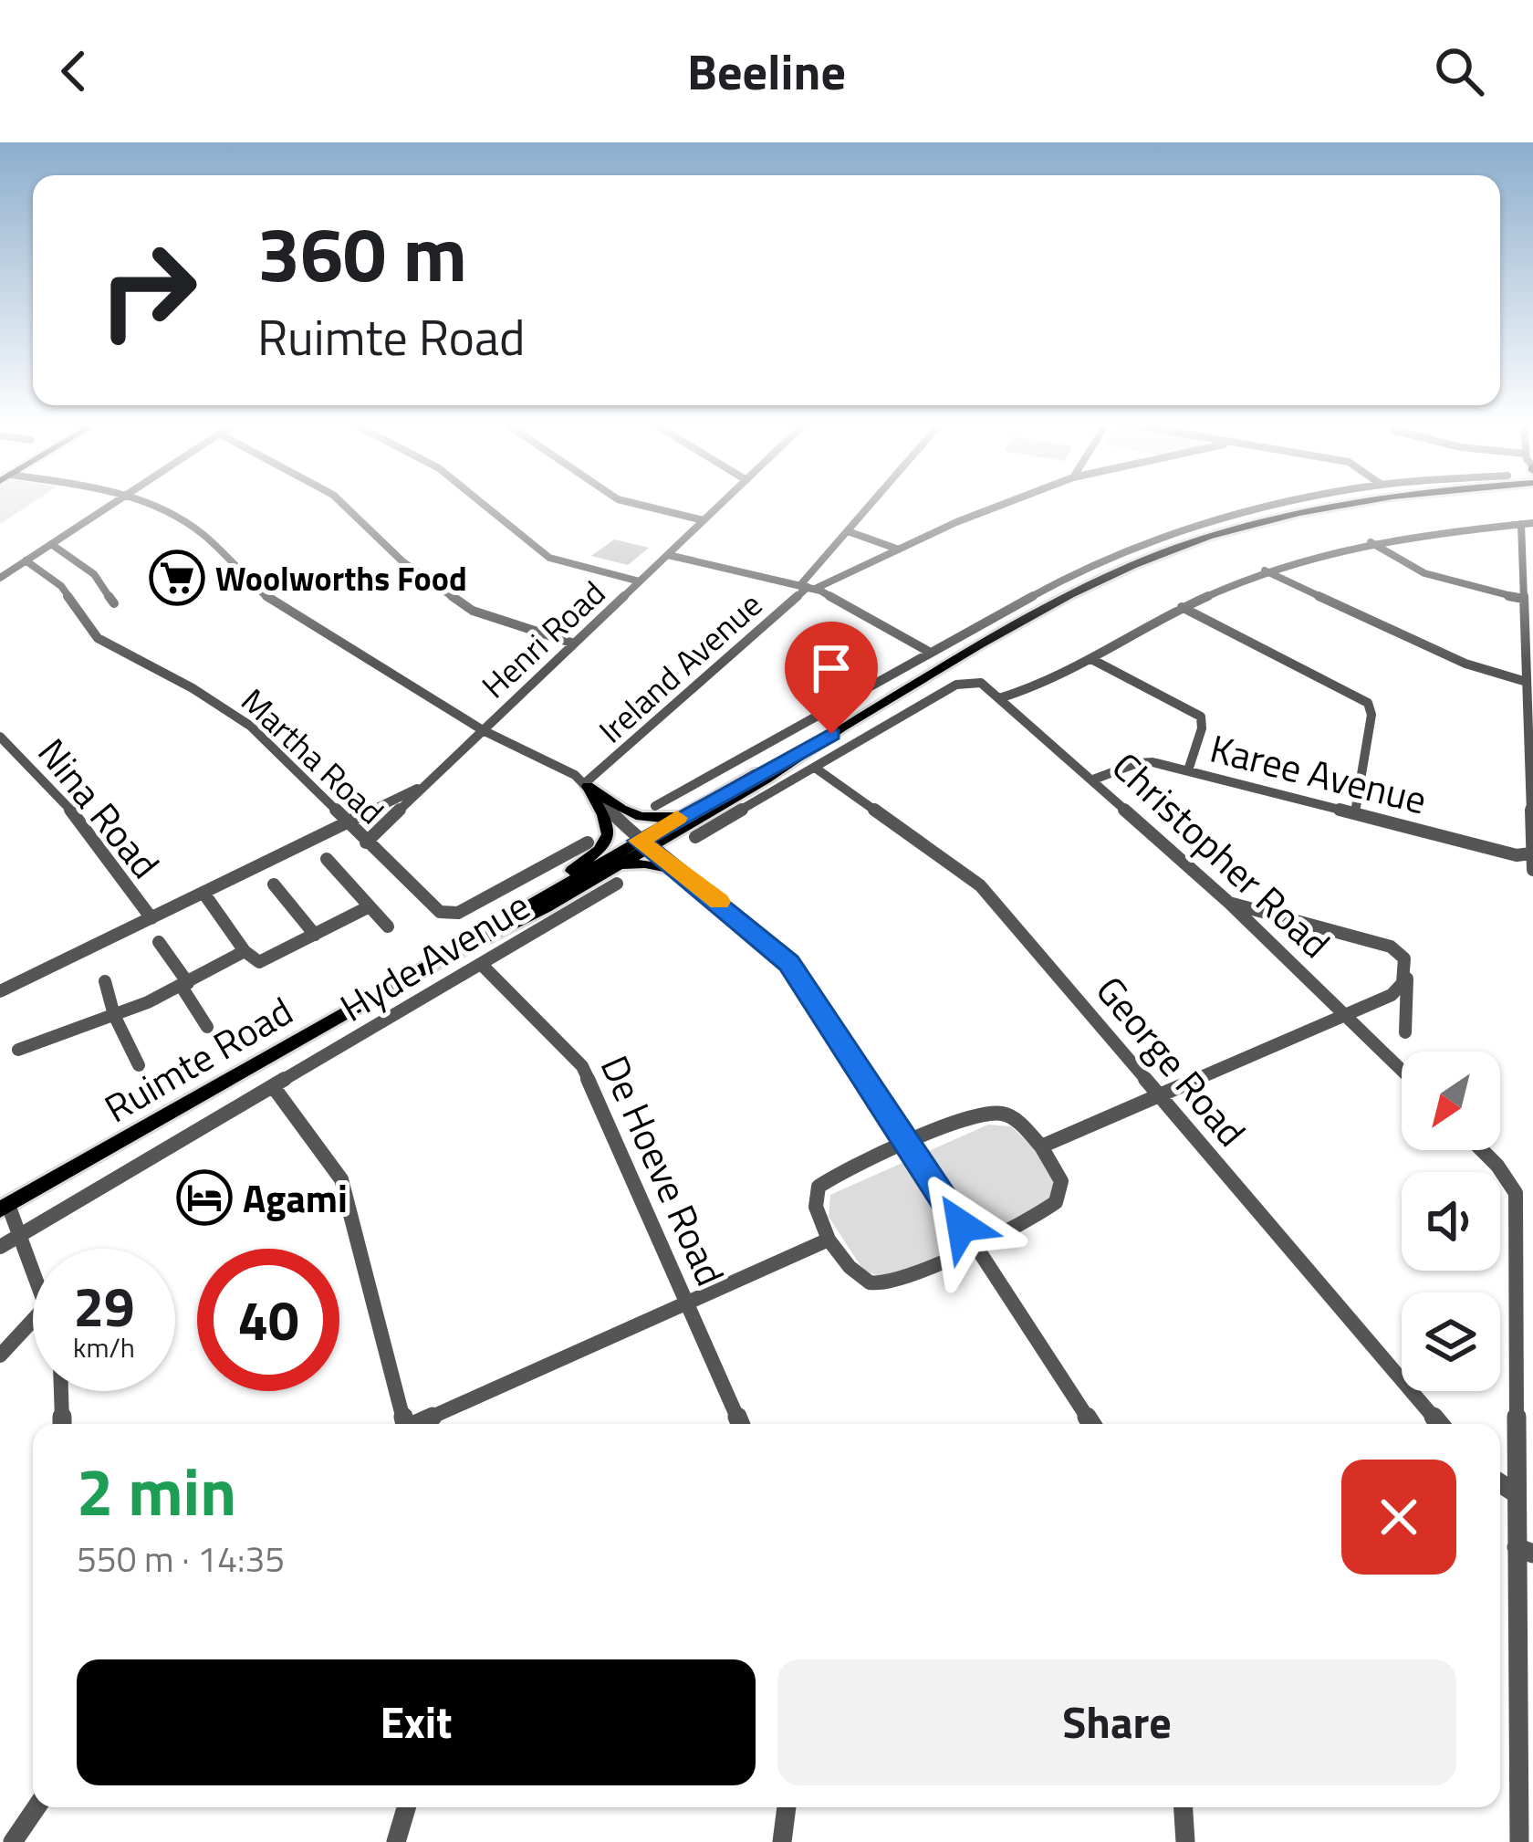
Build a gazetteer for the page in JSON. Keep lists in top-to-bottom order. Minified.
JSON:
{"streets":{"main road":["Ruimte Road"],"street":["Henri Road","Ireland Avenue","Martha Road","Karee Avenue","Nina Road","Christopher Road","Hyde Avenue","George Road","De Hoeve Road"]},"crossings":[["Henri Road","Martha Road"],["Karee Avenue","Christopher Road"],["Christopher Road","George Road"],["Hyde Avenue","Ruimte Road"],["Hyde Avenue","De Hoeve Road"]],"places":{"supermarket":["Woolworths Food"],"hotel":["Agami"]},"north":"bottom left","page":{"header":"Beeline","turn":["360 m","Ruimte Road"],"speed":"29 km/h","limit":"40","heading":["2 min","550 m · 14:35"],"buttons":["Exit","Share"]}}
